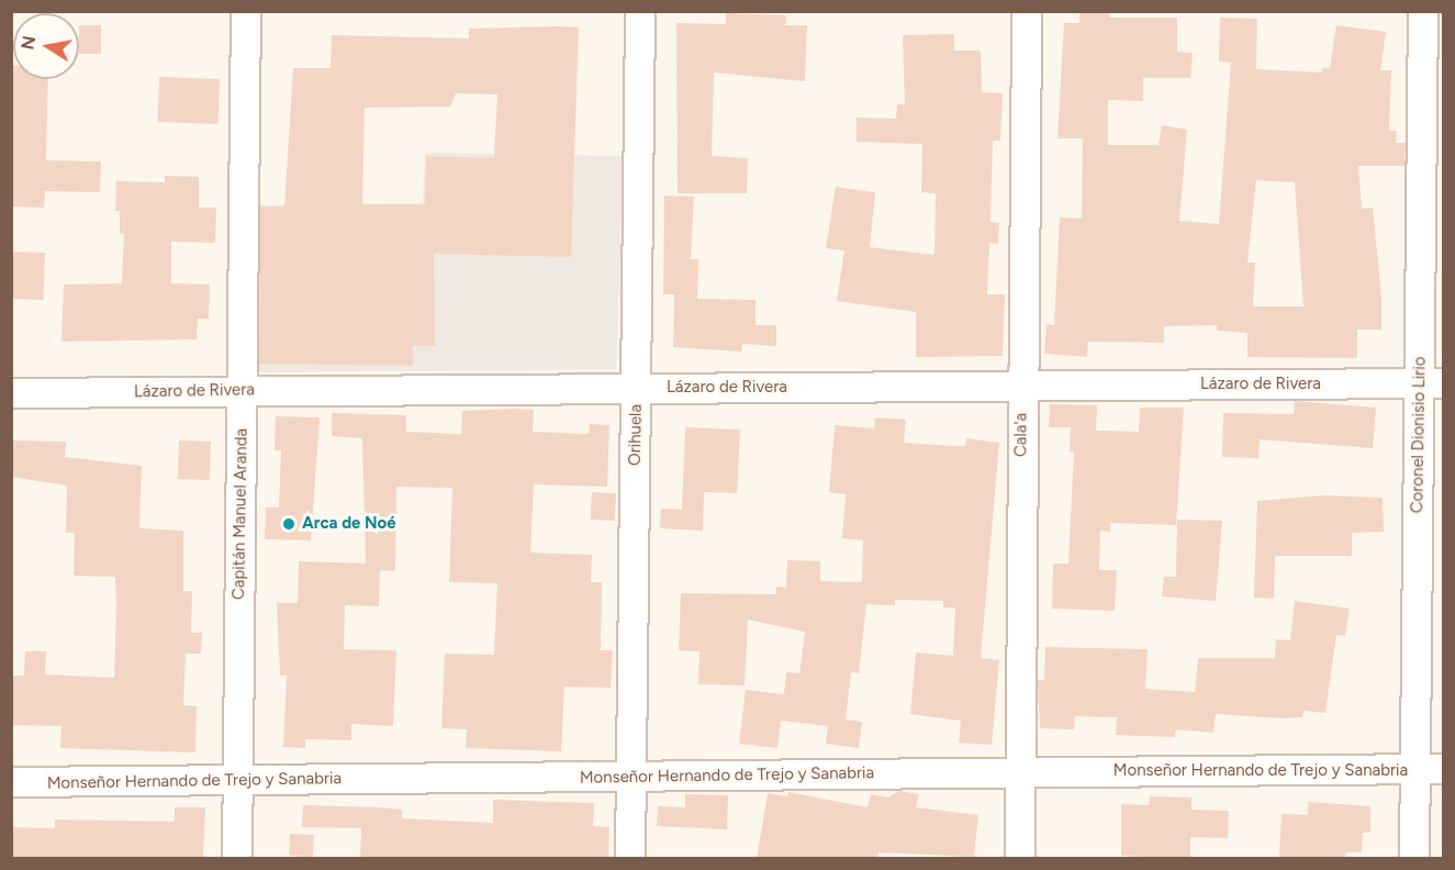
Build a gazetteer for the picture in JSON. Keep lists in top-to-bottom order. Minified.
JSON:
{"streets":{"street":["Lázaro de Rivera","Orihuela","Cala'a","Coronel Dionisio Lirio","Capitán Manuel Aranda","Monseñor Hernando de Trejo y Sanabria"]},"crossings":[["Lázaro de Rivera","Orihuela"],["Lázaro de Rivera","Cala'a"],["Lázaro de Rivera","Coronel Dionisio Lirio"],["Lázaro de Rivera","Capitán Manuel Aranda"],["Orihuela","Monseñor Hernando de Trejo y Sanabria"],["Cala'a","Monseñor Hernando de Trejo y Sanabria"],["Coronel Dionisio Lirio","Monseñor Hernando de Trejo y Sanabria"],["Capitán Manuel Aranda","Monseñor Hernando de Trejo y Sanabria"]],"places":["Arca de Noé"],"north":"left"}
